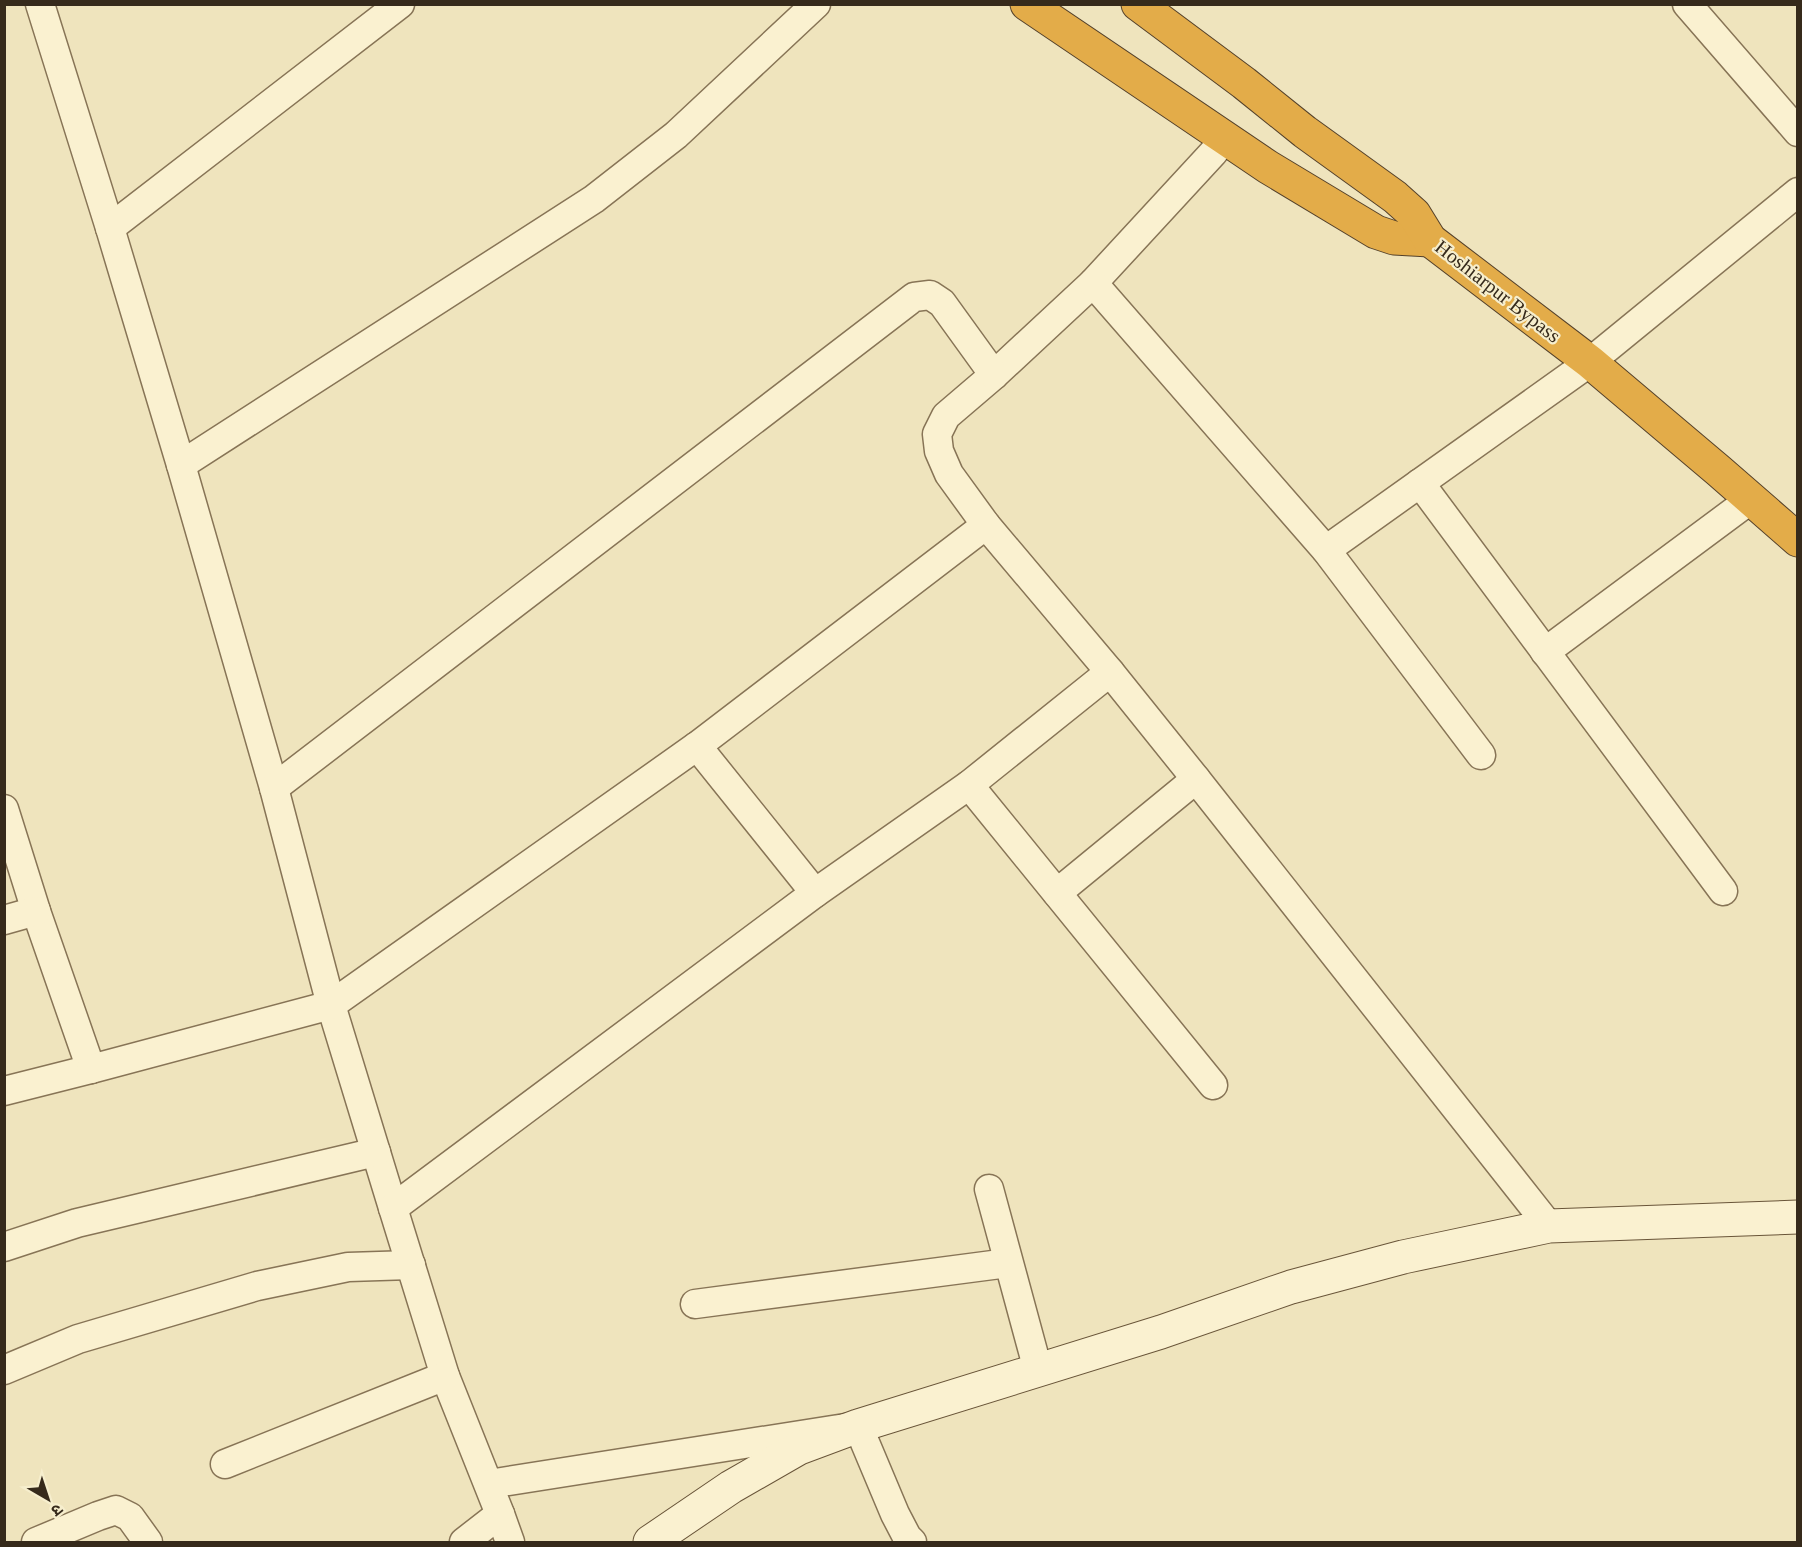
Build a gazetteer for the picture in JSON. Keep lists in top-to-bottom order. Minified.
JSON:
{"streets":{"highway":["Hoshiarpur Bypass"]},"north":"bottom right"}
